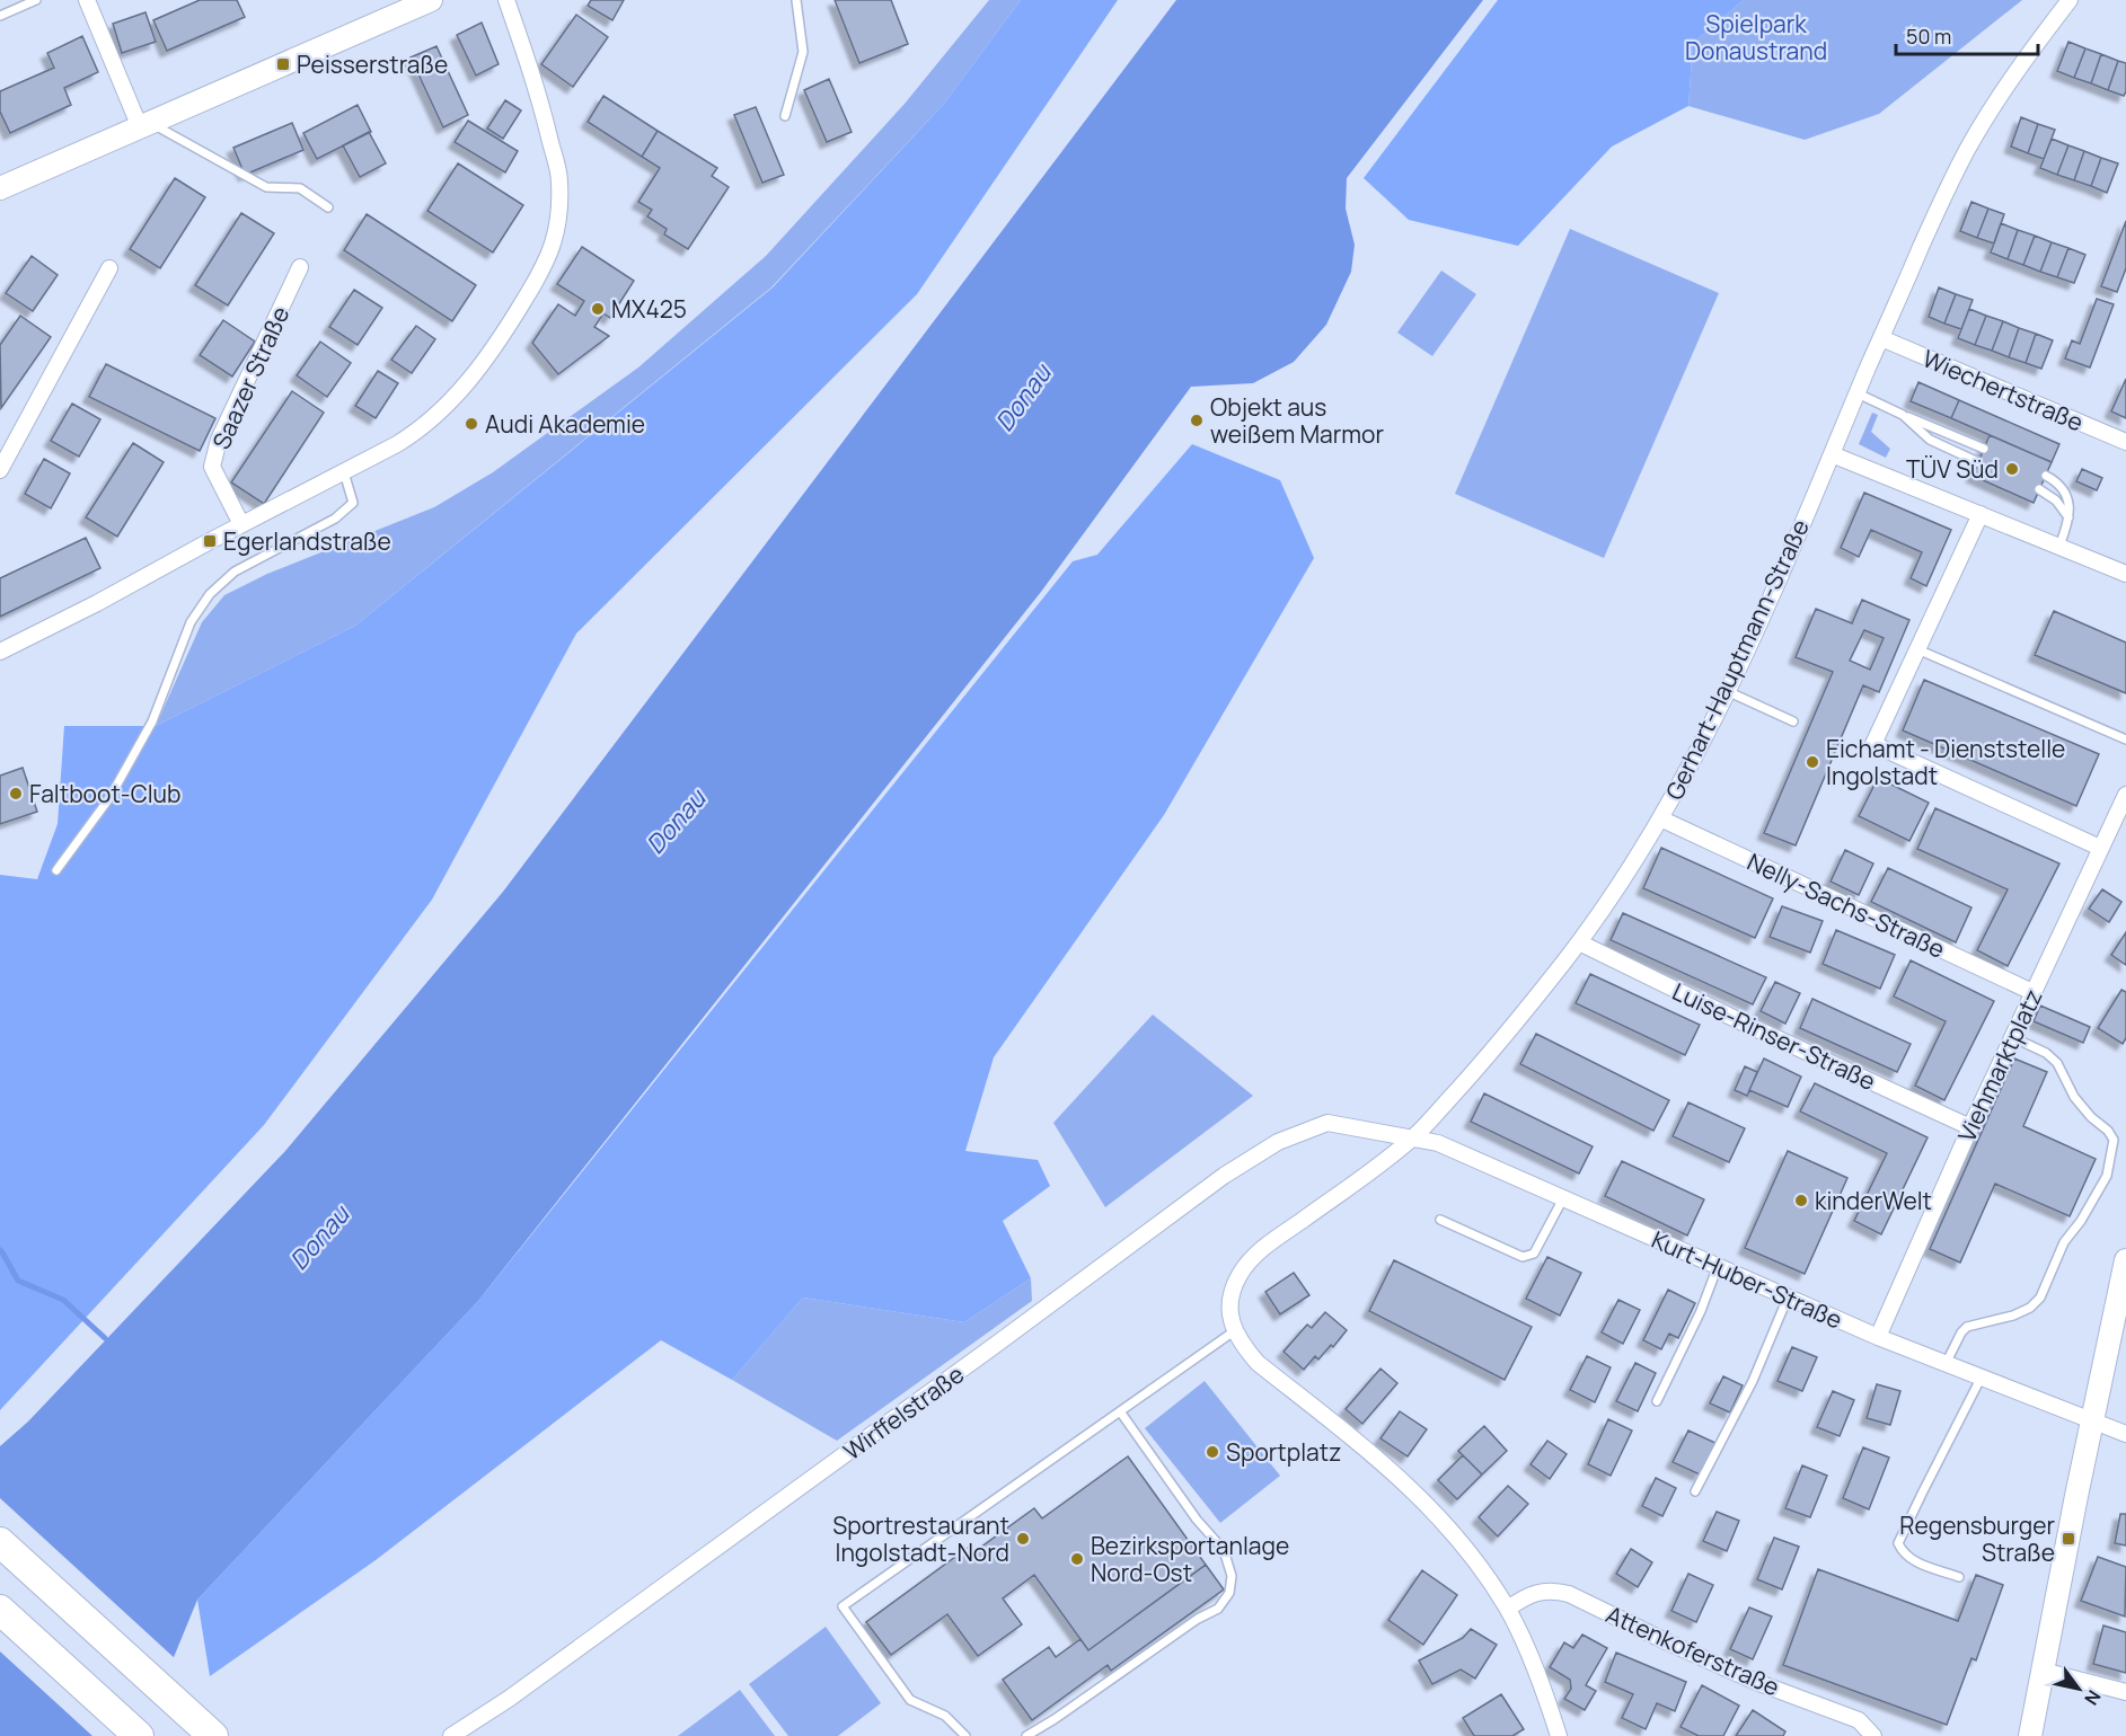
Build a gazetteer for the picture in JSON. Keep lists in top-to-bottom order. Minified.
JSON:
{"streets":{"street":["Saazer Straße","Wiechertstraße","Gerhart-Hauptmann-Straße","Nelly-Sachs-Straße","Luise-Rinser-Straße","Viehmarktplatz","Kurt-Huber-Straße","Wirffelstraße","Attenkoferstraße"]},"crossings":[["Wiechertstraße","Gerhart-Hauptmann-Straße"],["Gerhart-Hauptmann-Straße","Nelly-Sachs-Straße"],["Gerhart-Hauptmann-Straße","Luise-Rinser-Straße"],["Gerhart-Hauptmann-Straße","Kurt-Huber-Straße"],["Nelly-Sachs-Straße","Viehmarktplatz"],["Luise-Rinser-Straße","Viehmarktplatz"],["Viehmarktplatz","Kurt-Huber-Straße"],["Kurt-Huber-Straße","Wirffelstraße"]],"water":["Donau"],"parks":["Spielpark Donaustrand"],"places":{"transit":["Peisserstraße","Egerlandstraße","Regensburger Straße"],"other":["MX425","Objekt aus weißem Marmor","Audi Akademie","TÜV Süd","Eichamt - Dienststelle Ingolstadt","Faltboot-Club","kinderWelt","Sportplatz","Sportrestaurant Ingolstadt-Nord","Bezirksportanlage Nord-Ost"]},"scale_bar":"50 m","north":"bottom right"}
